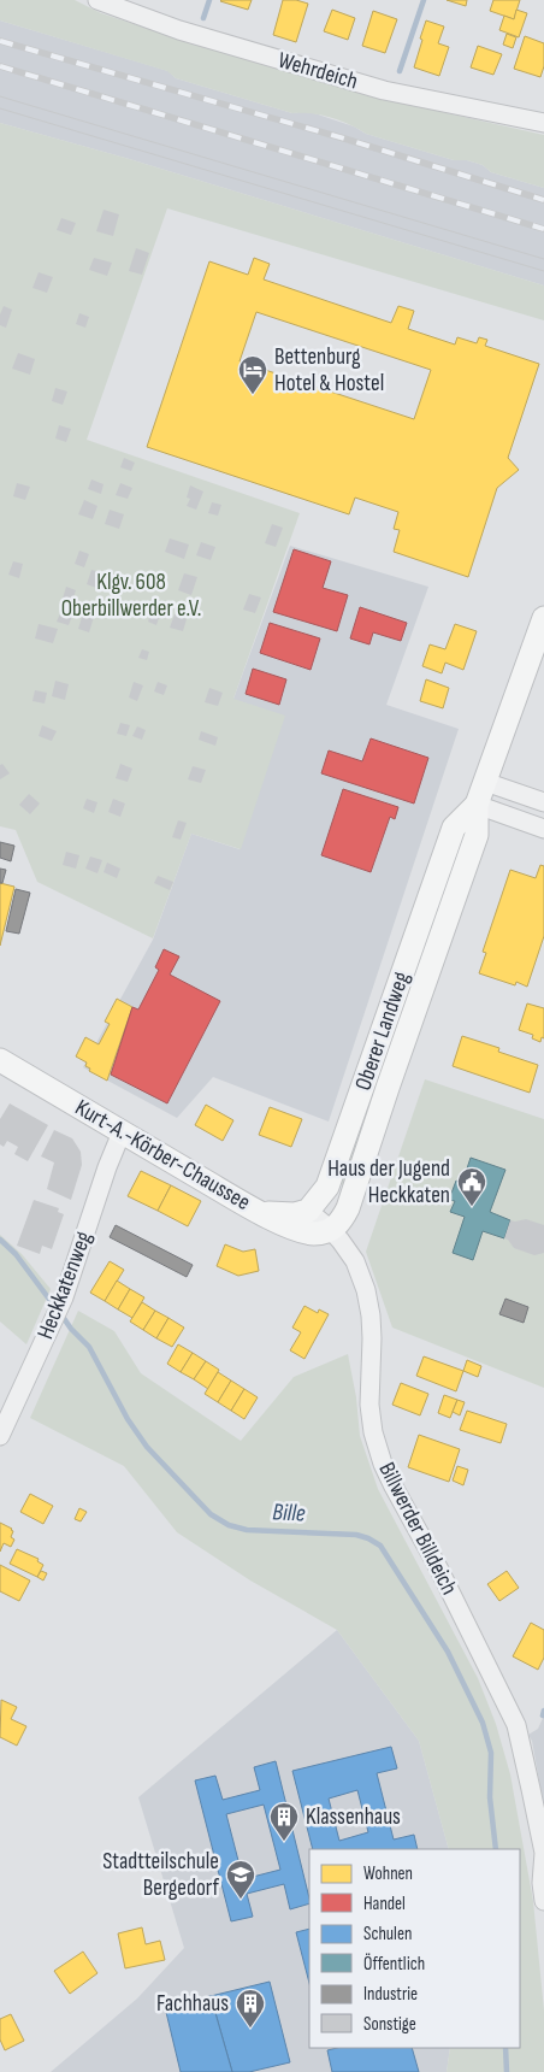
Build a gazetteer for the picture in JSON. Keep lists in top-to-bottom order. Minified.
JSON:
{"streets":{"main road":["Oberer Landweg","Kurt-A.-Körber-Chaussee"],"street":["Wehrdeich","Heckkatenweg","Billwerder Billdeich"]},"crossings":[["Oberer Landweg","Kurt-A.-Körber-Chaussee"],["Oberer Landweg","Billwerder Billdeich"],["Kurt-A.-Körber-Chaussee","Heckkatenweg"],["Kurt-A.-Körber-Chaussee","Billwerder Billdeich"]],"water":["Bille"],"parks":["Klgv. 608 Oberbillwerder e.V."],"places":{"hotel":["Bettenburg Hotel & Hostel"],"public building":["Haus der Jugend Heckkaten"],"building":["Klassenhaus","Fachhaus"],"school or university":["Stadtteilschule Bergedorf"]},"legend":["Wohnen","Handel","Schulen","Öffentlich","Industrie","Sonstige"]}
